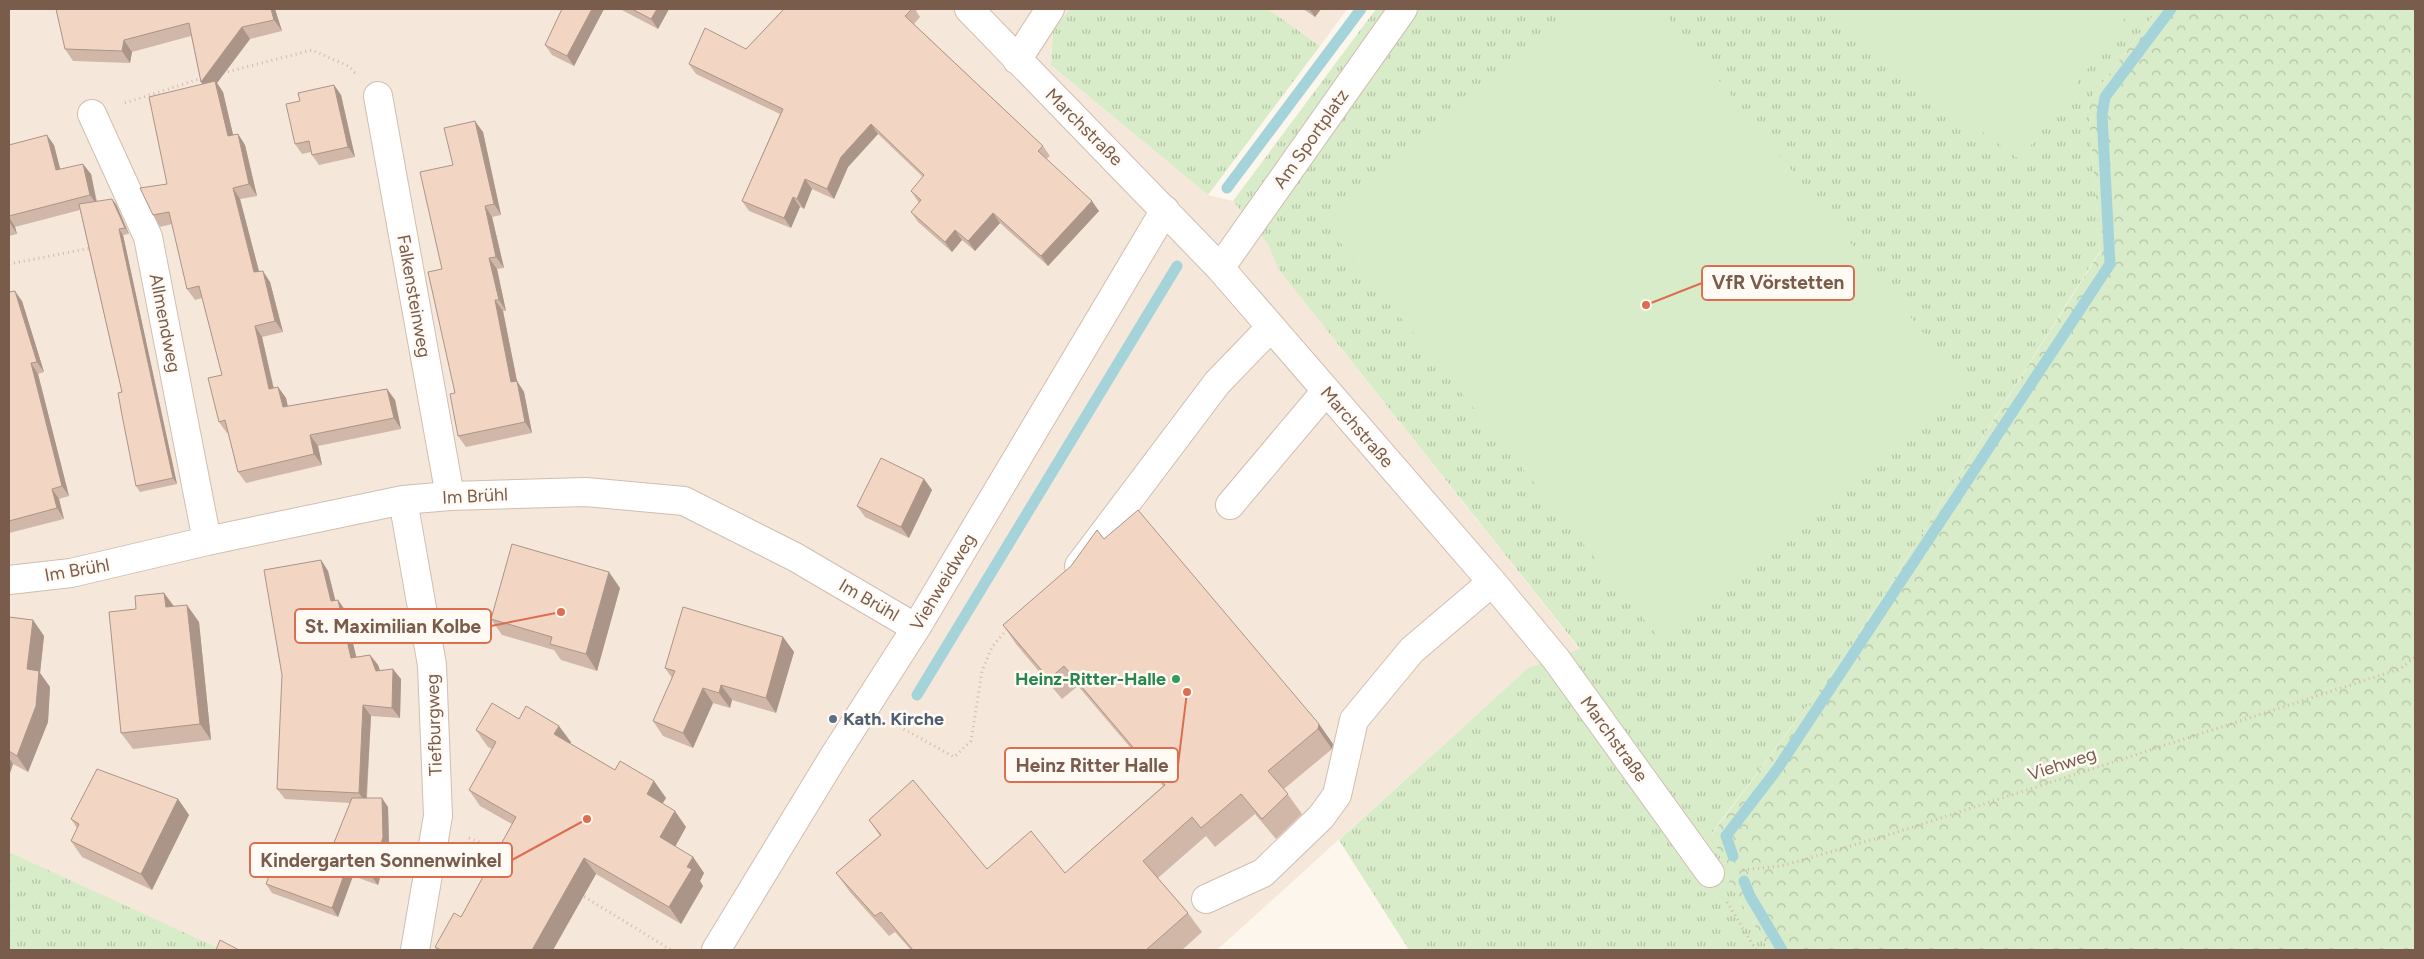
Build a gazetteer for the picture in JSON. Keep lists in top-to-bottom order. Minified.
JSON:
{"streets":{"street":["Marchstraße","Am Sportplatz","Falkensteinweg","Allmendweg","Im Brühl","Viehweidweg","Tiefburgweg"],"path":["Viehweg"]},"crossings":[["Marchstraße","Am Sportplatz"],["Marchstraße","Viehweidweg"],["Marchstraße","Viehweg"],["Falkensteinweg","Im Brühl"],["Allmendweg","Im Brühl"],["Im Brühl","Viehweidweg"],["Im Brühl","Tiefburgweg"]],"places":["VfR Vörstetten","St. Maximilian Kolbe","Heinz-Ritter-Halle","Heinz Ritter Halle","Kath. Kirche","Kindergarten Sonnenwinkel"]}
